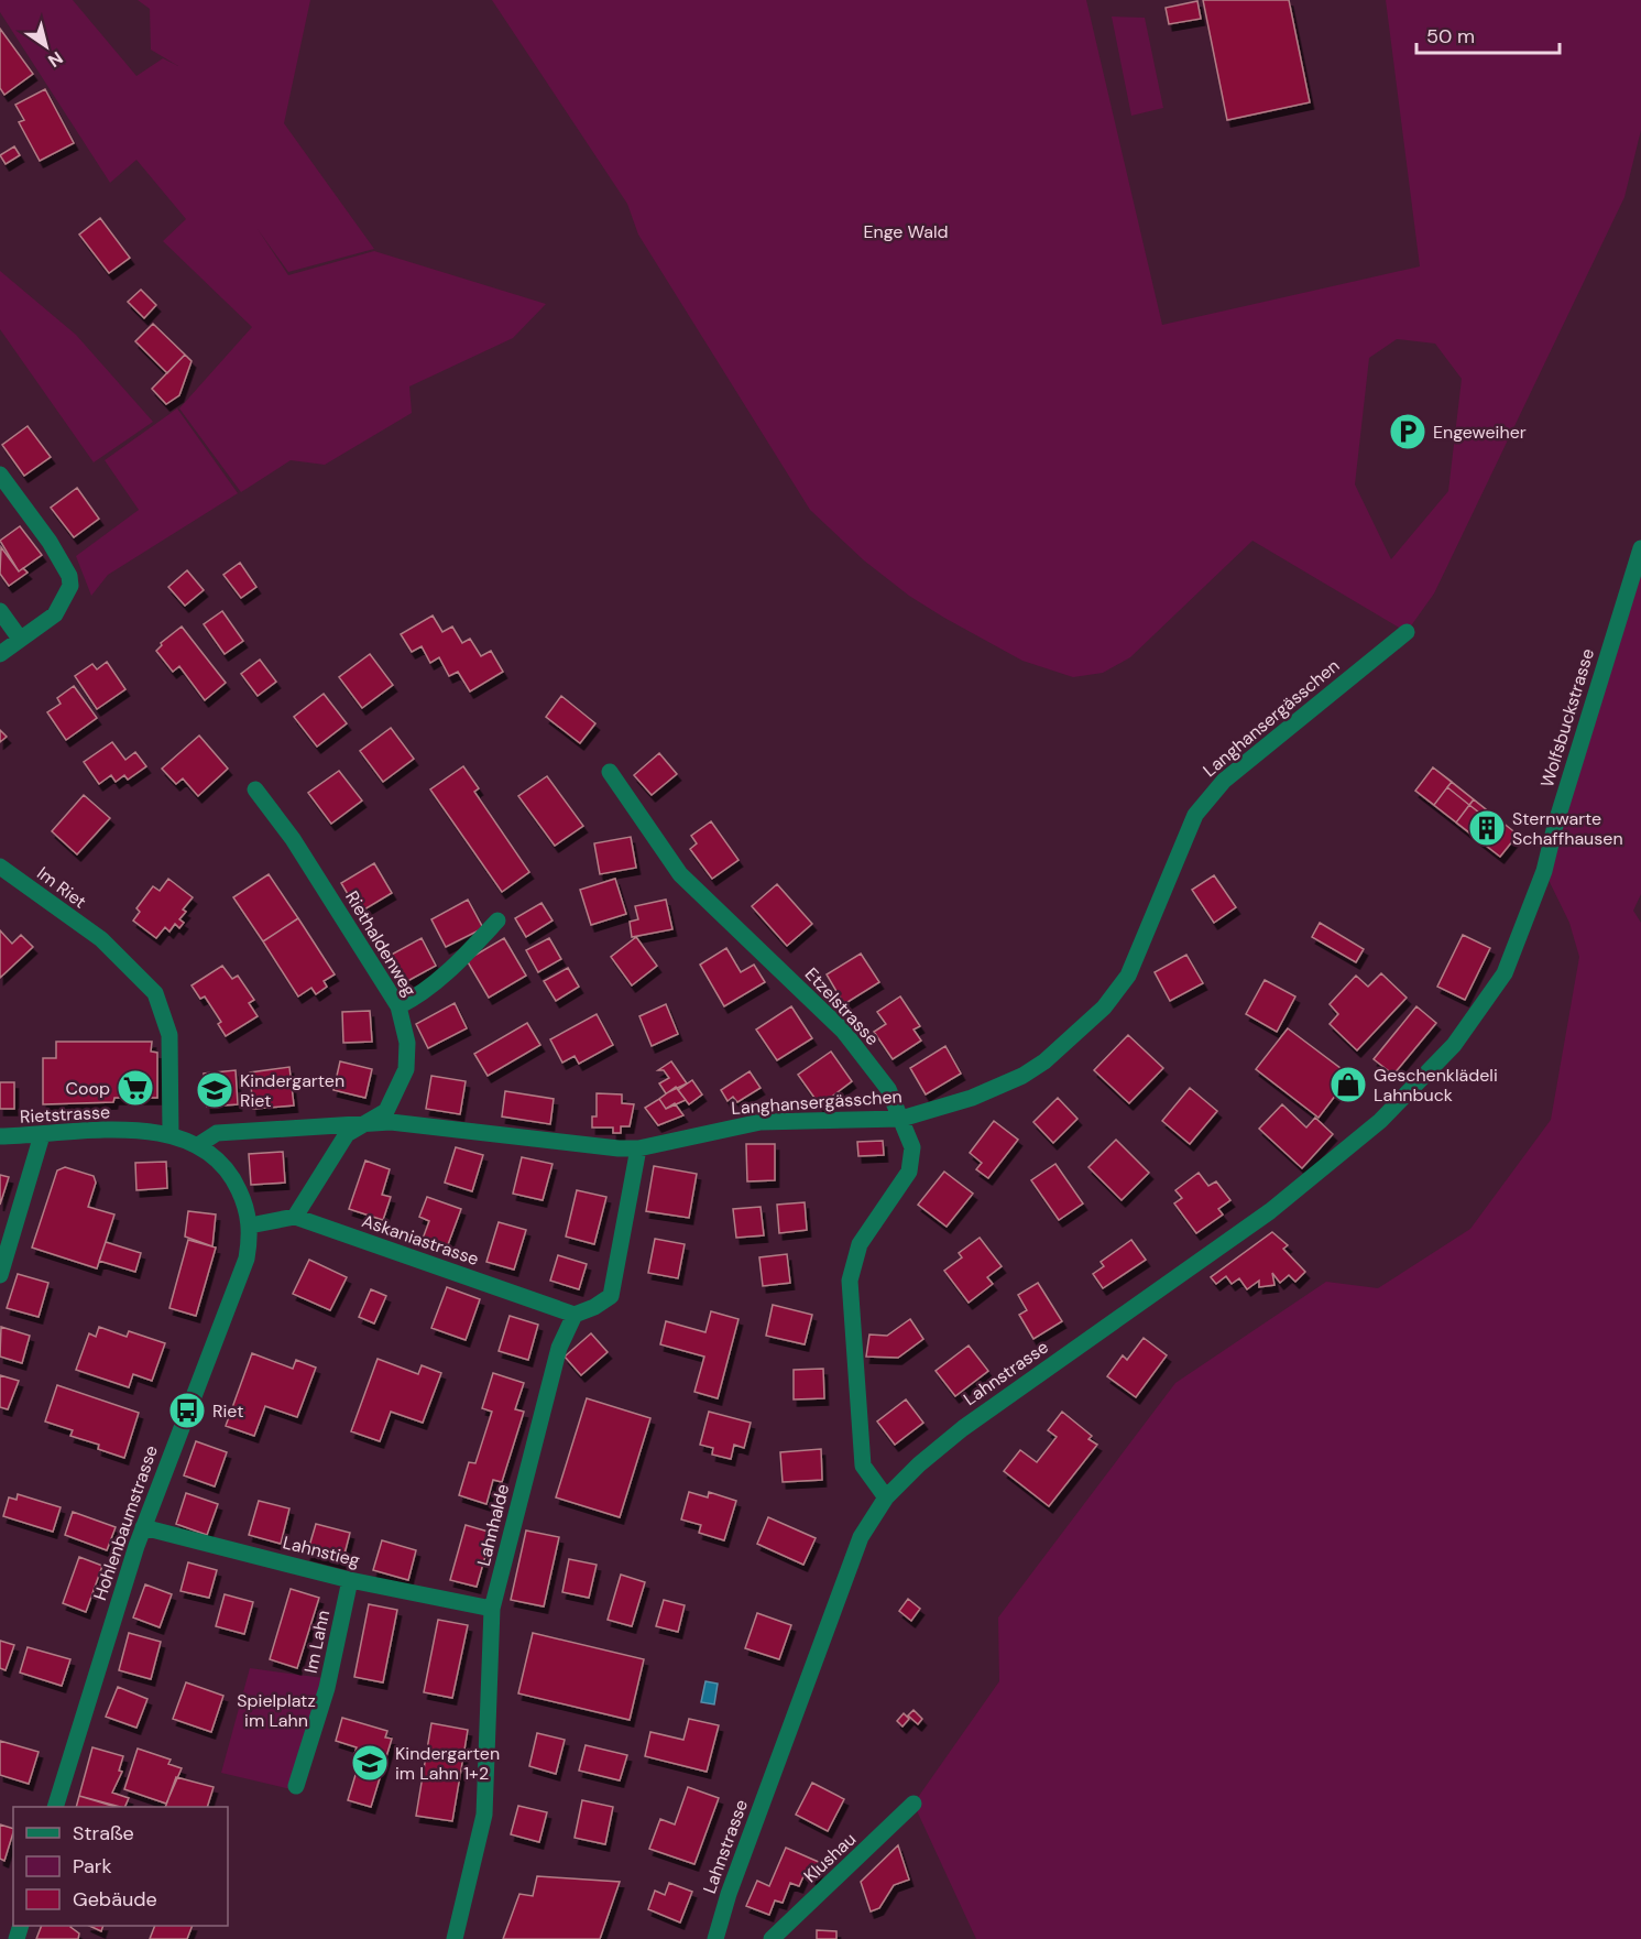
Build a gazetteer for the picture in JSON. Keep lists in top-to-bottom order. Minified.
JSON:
{"streets":{"street":["Langhansergässchen","Wolfsbuckstrasse","Im Riet","Riethaldenweg","Etzelstrasse","Rietstrasse","Askaniastrasse","Lahnstrasse","Hohlenbaumstrasse","Lahnhalde","Lahnstieg","Im Lahn","Klushau"]},"crossings":[["Langhansergässchen","Riethaldenweg"],["Langhansergässchen","Etzelstrasse"],["Wolfsbuckstrasse","Lahnstrasse"],["Im Riet","Rietstrasse"],["Im Riet","Hohlenbaumstrasse"],["Riethaldenweg","Askaniastrasse"],["Etzelstrasse","Lahnstrasse"],["Rietstrasse","Hohlenbaumstrasse"],["Askaniastrasse","Lahnhalde"],["Hohlenbaumstrasse","Lahnstieg"],["Lahnhalde","Lahnstieg"],["Lahnstieg","Im Lahn"]],"parks":["Enge Wald","Spielplatz im Lahn"],"places":{"parking":["Engeweiher"],"building":["Sternwarte Schaffhausen"],"shop":["Geschenklädeli Lahnbuck"],"supermarket":["Coop"],"school or university":["Kindergarten Riet","Kindergarten im Lahn 1+2"],"bus stop":["Riet"]},"legend":["Straße","Park","Gebäude"],"scale_bar":"50 m","north":"bottom right"}
